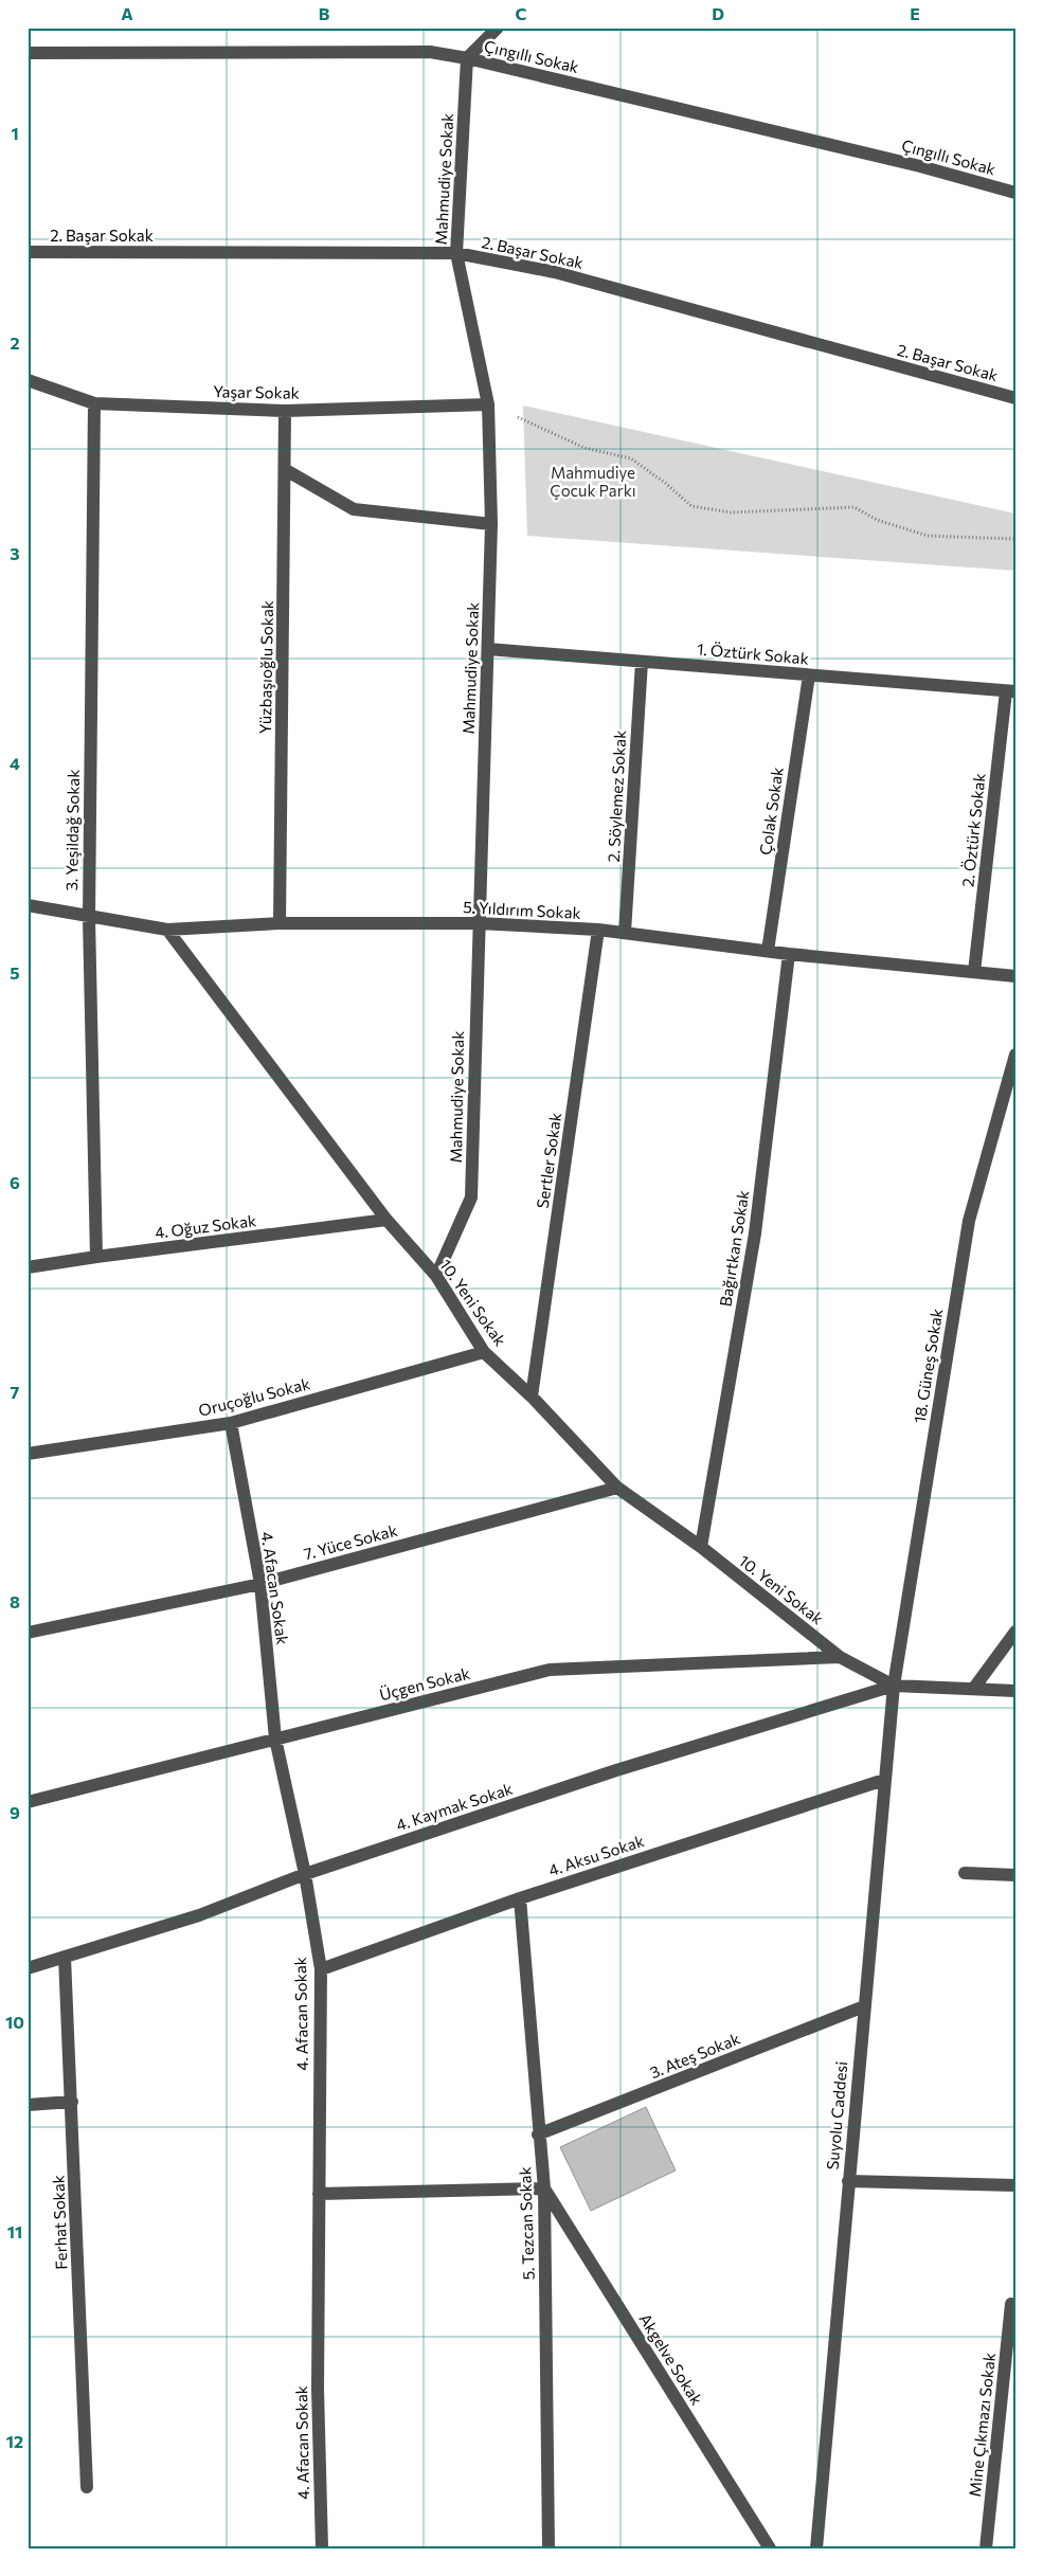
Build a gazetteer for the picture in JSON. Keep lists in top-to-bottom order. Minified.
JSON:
{"streets":{"street":["Çıngıllı Sokak","Mahmudiye Sokak","2. Başar Sokak","Yaşar Sokak","1. Öztürk Sokak","Yüzbaşıoğlu Sokak","2. Söylemez Sokak","Çolak Sokak","3. Yeşildağ Sokak","2. Öztürk Sokak","5. Yıldırım Sokak","Sertler Sokak","4. Oğuz Sokak","Bağırtkan Sokak","10. Yeni Sokak","18. Güneş Sokak","Oruçoğlu Sokak","7. Yüce Sokak","4. Afacan Sokak","Üçgen Sokak","4. Kaymak Sokak","4. Aksu Sokak","3. Ateş Sokak","Suyolu Caddesi","Ferhat Sokak","5. Tezcan Sokak","Akgelve Sokak","Mine Çıkmazı Sokak"]},"crossings":[["Çıngıllı Sokak","Mahmudiye Sokak"],["Mahmudiye Sokak","2. Başar Sokak"],["Mahmudiye Sokak","Yaşar Sokak"],["Mahmudiye Sokak","1. Öztürk Sokak"],["Mahmudiye Sokak","5. Yıldırım Sokak"],["Mahmudiye Sokak","10. Yeni Sokak"],["Yaşar Sokak","Yüzbaşıoğlu Sokak"],["Yaşar Sokak","3. Yeşildağ Sokak"],["1. Öztürk Sokak","2. Söylemez Sokak"],["1. Öztürk Sokak","Çolak Sokak"],["1. Öztürk Sokak","2. Öztürk Sokak"],["Yüzbaşıoğlu Sokak","5. Yıldırım Sokak"],["2. Söylemez Sokak","5. Yıldırım Sokak"],["Çolak Sokak","5. Yıldırım Sokak"],["3. Yeşildağ Sokak","5. Yıldırım Sokak"],["3. Yeşildağ Sokak","4. Oğuz Sokak"],["2. Öztürk Sokak","5. Yıldırım Sokak"],["5. Yıldırım Sokak","Sertler Sokak"],["5. Yıldırım Sokak","Bağırtkan Sokak"],["5. Yıldırım Sokak","10. Yeni Sokak"],["Sertler Sokak","10. Yeni Sokak"],["4. Oğuz Sokak","10. Yeni Sokak"],["Bağırtkan Sokak","10. Yeni Sokak"],["10. Yeni Sokak","18. Güneş Sokak"],["10. Yeni Sokak","Oruçoğlu Sokak"],["10. Yeni Sokak","7. Yüce Sokak"],["10. Yeni Sokak","Üçgen Sokak"],["10. Yeni Sokak","4. Kaymak Sokak"],["10. Yeni Sokak","Suyolu Caddesi"],["18. Güneş Sokak","4. Kaymak Sokak"],["18. Güneş Sokak","Suyolu Caddesi"],["Oruçoğlu Sokak","4. Afacan Sokak"],["7. Yüce Sokak","4. Afacan Sokak"],["4. Afacan Sokak","Üçgen Sokak"],["4. Afacan Sokak","4. Kaymak Sokak"],["4. Afacan Sokak","4. Aksu Sokak"],["4. Kaymak Sokak","Suyolu Caddesi"],["4. Kaymak Sokak","Ferhat Sokak"],["4. Aksu Sokak","Suyolu Caddesi"],["4. Aksu Sokak","5. Tezcan Sokak"],["3. Ateş Sokak","Suyolu Caddesi"],["3. Ateş Sokak","5. Tezcan Sokak"],["5. Tezcan Sokak","Akgelve Sokak"]],"parks":["Mahmudiye Çocuk Parkı"],"grid":{"columns":["A","B","C","D","E"],"rows":["1","2","3","4","5","6","7","8","9","10","11","12"]}}
